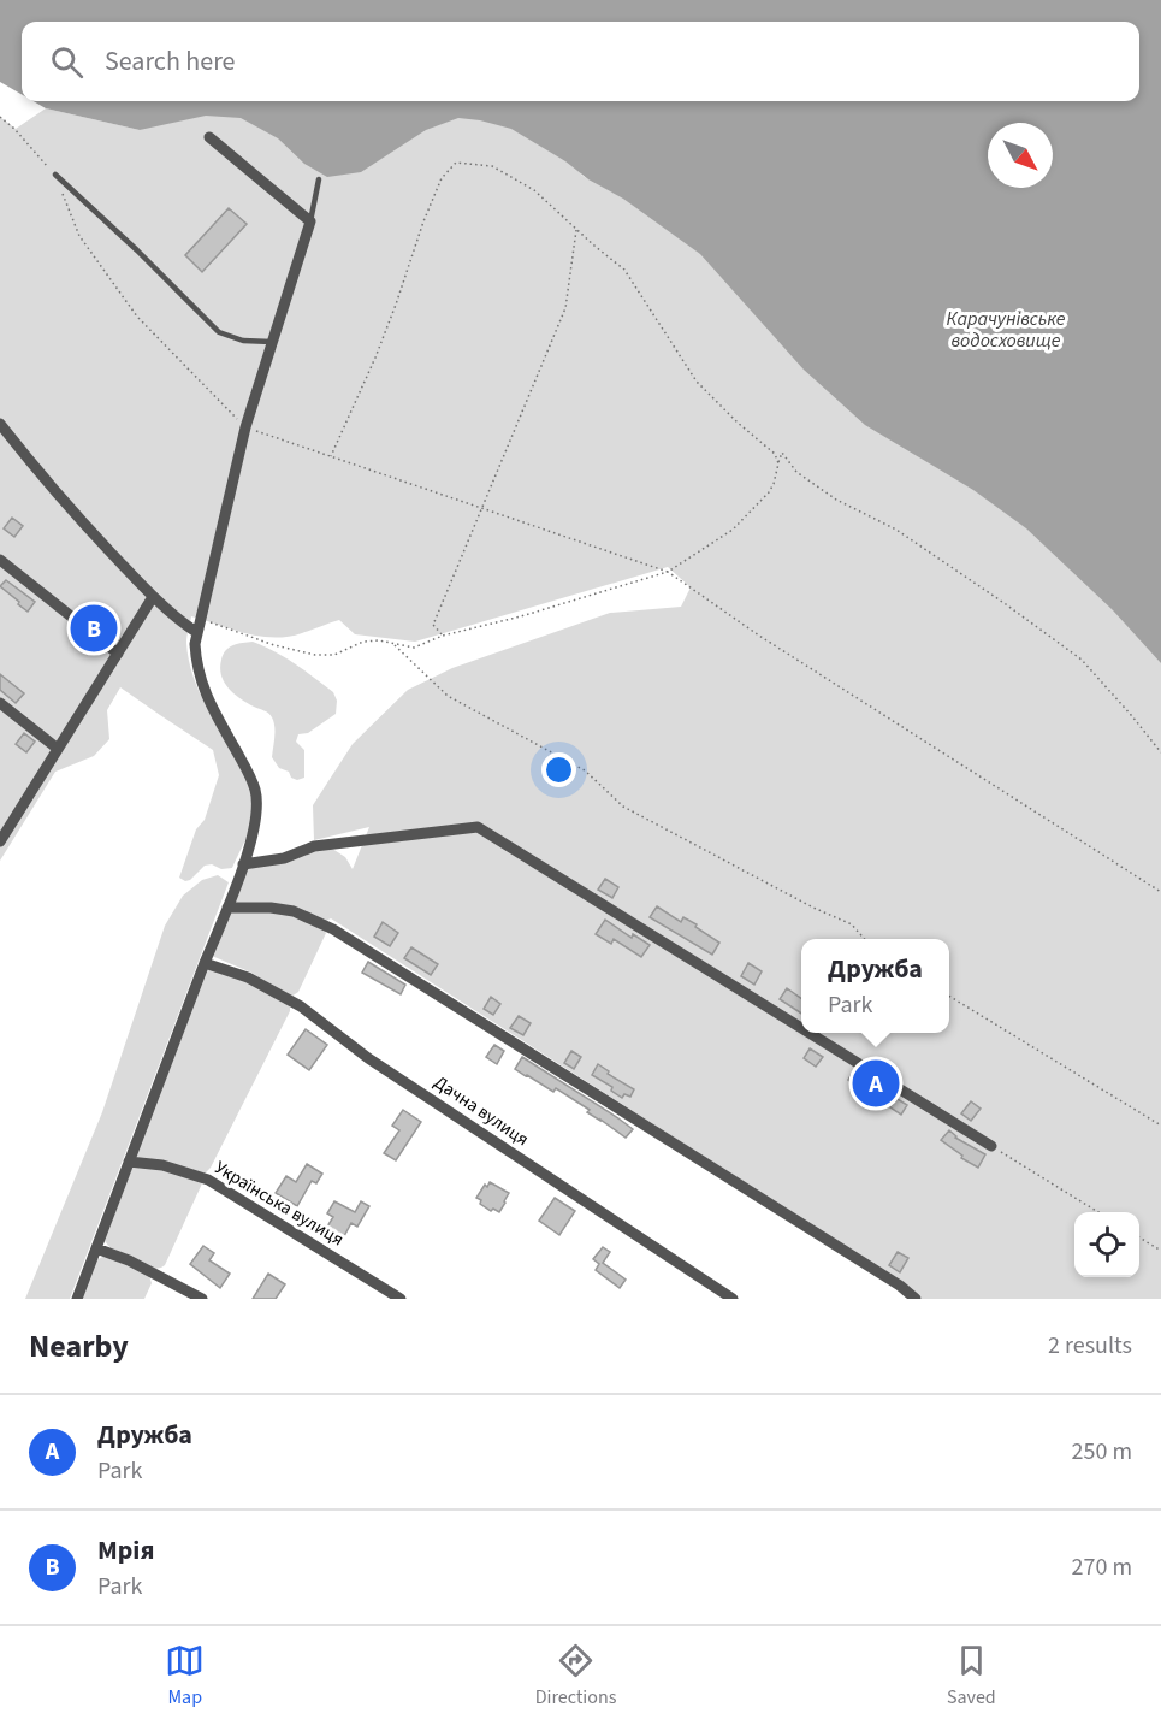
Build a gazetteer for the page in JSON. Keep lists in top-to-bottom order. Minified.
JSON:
{"streets":{"street":["Дачна вулиця","Українська вулиця"]},"water":["Карачунівське водосховище"],"north":"bottom right","page":{"search":"Search here","pins":["B","A"],"popup":["Дружба","Park"],"heading":["Nearby","2 results"],"list":[{"mark":"A","name":"Дружба","note":"Park","value":"250 m"},{"mark":"B","name":"Мрія","note":"Park","value":"270 m"}],"nav":["Map","Directions","Saved"]}}
